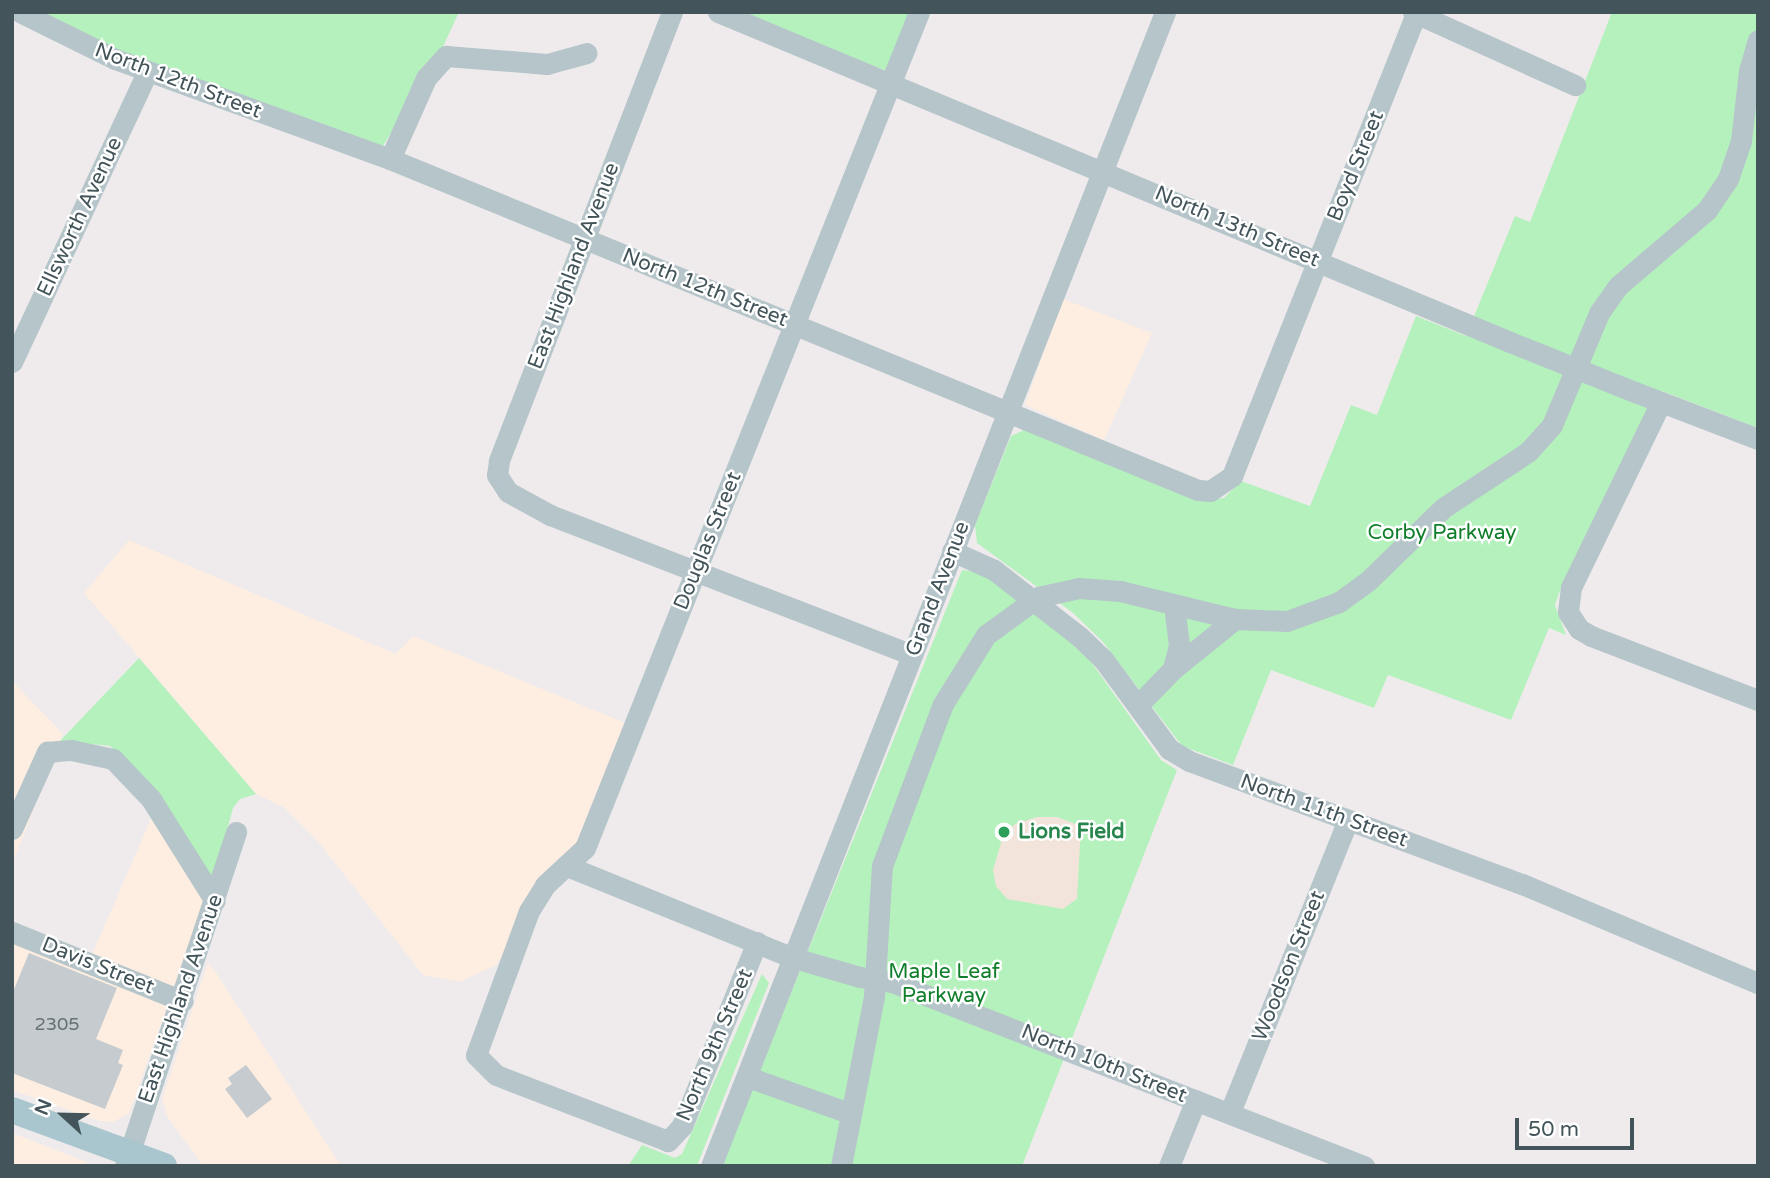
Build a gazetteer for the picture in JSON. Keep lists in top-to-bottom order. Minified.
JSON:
{"streets":{"street":["North 12th Street","Boyd Street","Ellsworth Avenue","North 13th Street","East Highland Avenue","Douglas Street","Grand Avenue","North 11th Street","Davis Street","Woodson Street","North 9th Street","North 10th Street"]},"crossings":[["North 12th Street","Boyd Street"],["North 12th Street","Ellsworth Avenue"],["North 12th Street","East Highland Avenue"],["North 12th Street","Douglas Street"],["North 12th Street","Grand Avenue"],["Boyd Street","North 13th Street"],["North 13th Street","Douglas Street"],["North 13th Street","Grand Avenue"],["East Highland Avenue","Douglas Street"],["East Highland Avenue","Davis Street"],["Douglas Street","North 9th Street"],["Douglas Street","North 10th Street"],["Grand Avenue","North 11th Street"],["Grand Avenue","North 10th Street"],["North 11th Street","Woodson Street"],["Woodson Street","North 10th Street"],["North 9th Street","North 10th Street"]],"parks":["Corby Parkway","Maple Leaf Parkway"],"places":["Lions Field"],"house_numbers":["2305"],"scale_bar":"50 m","north":"left"}
